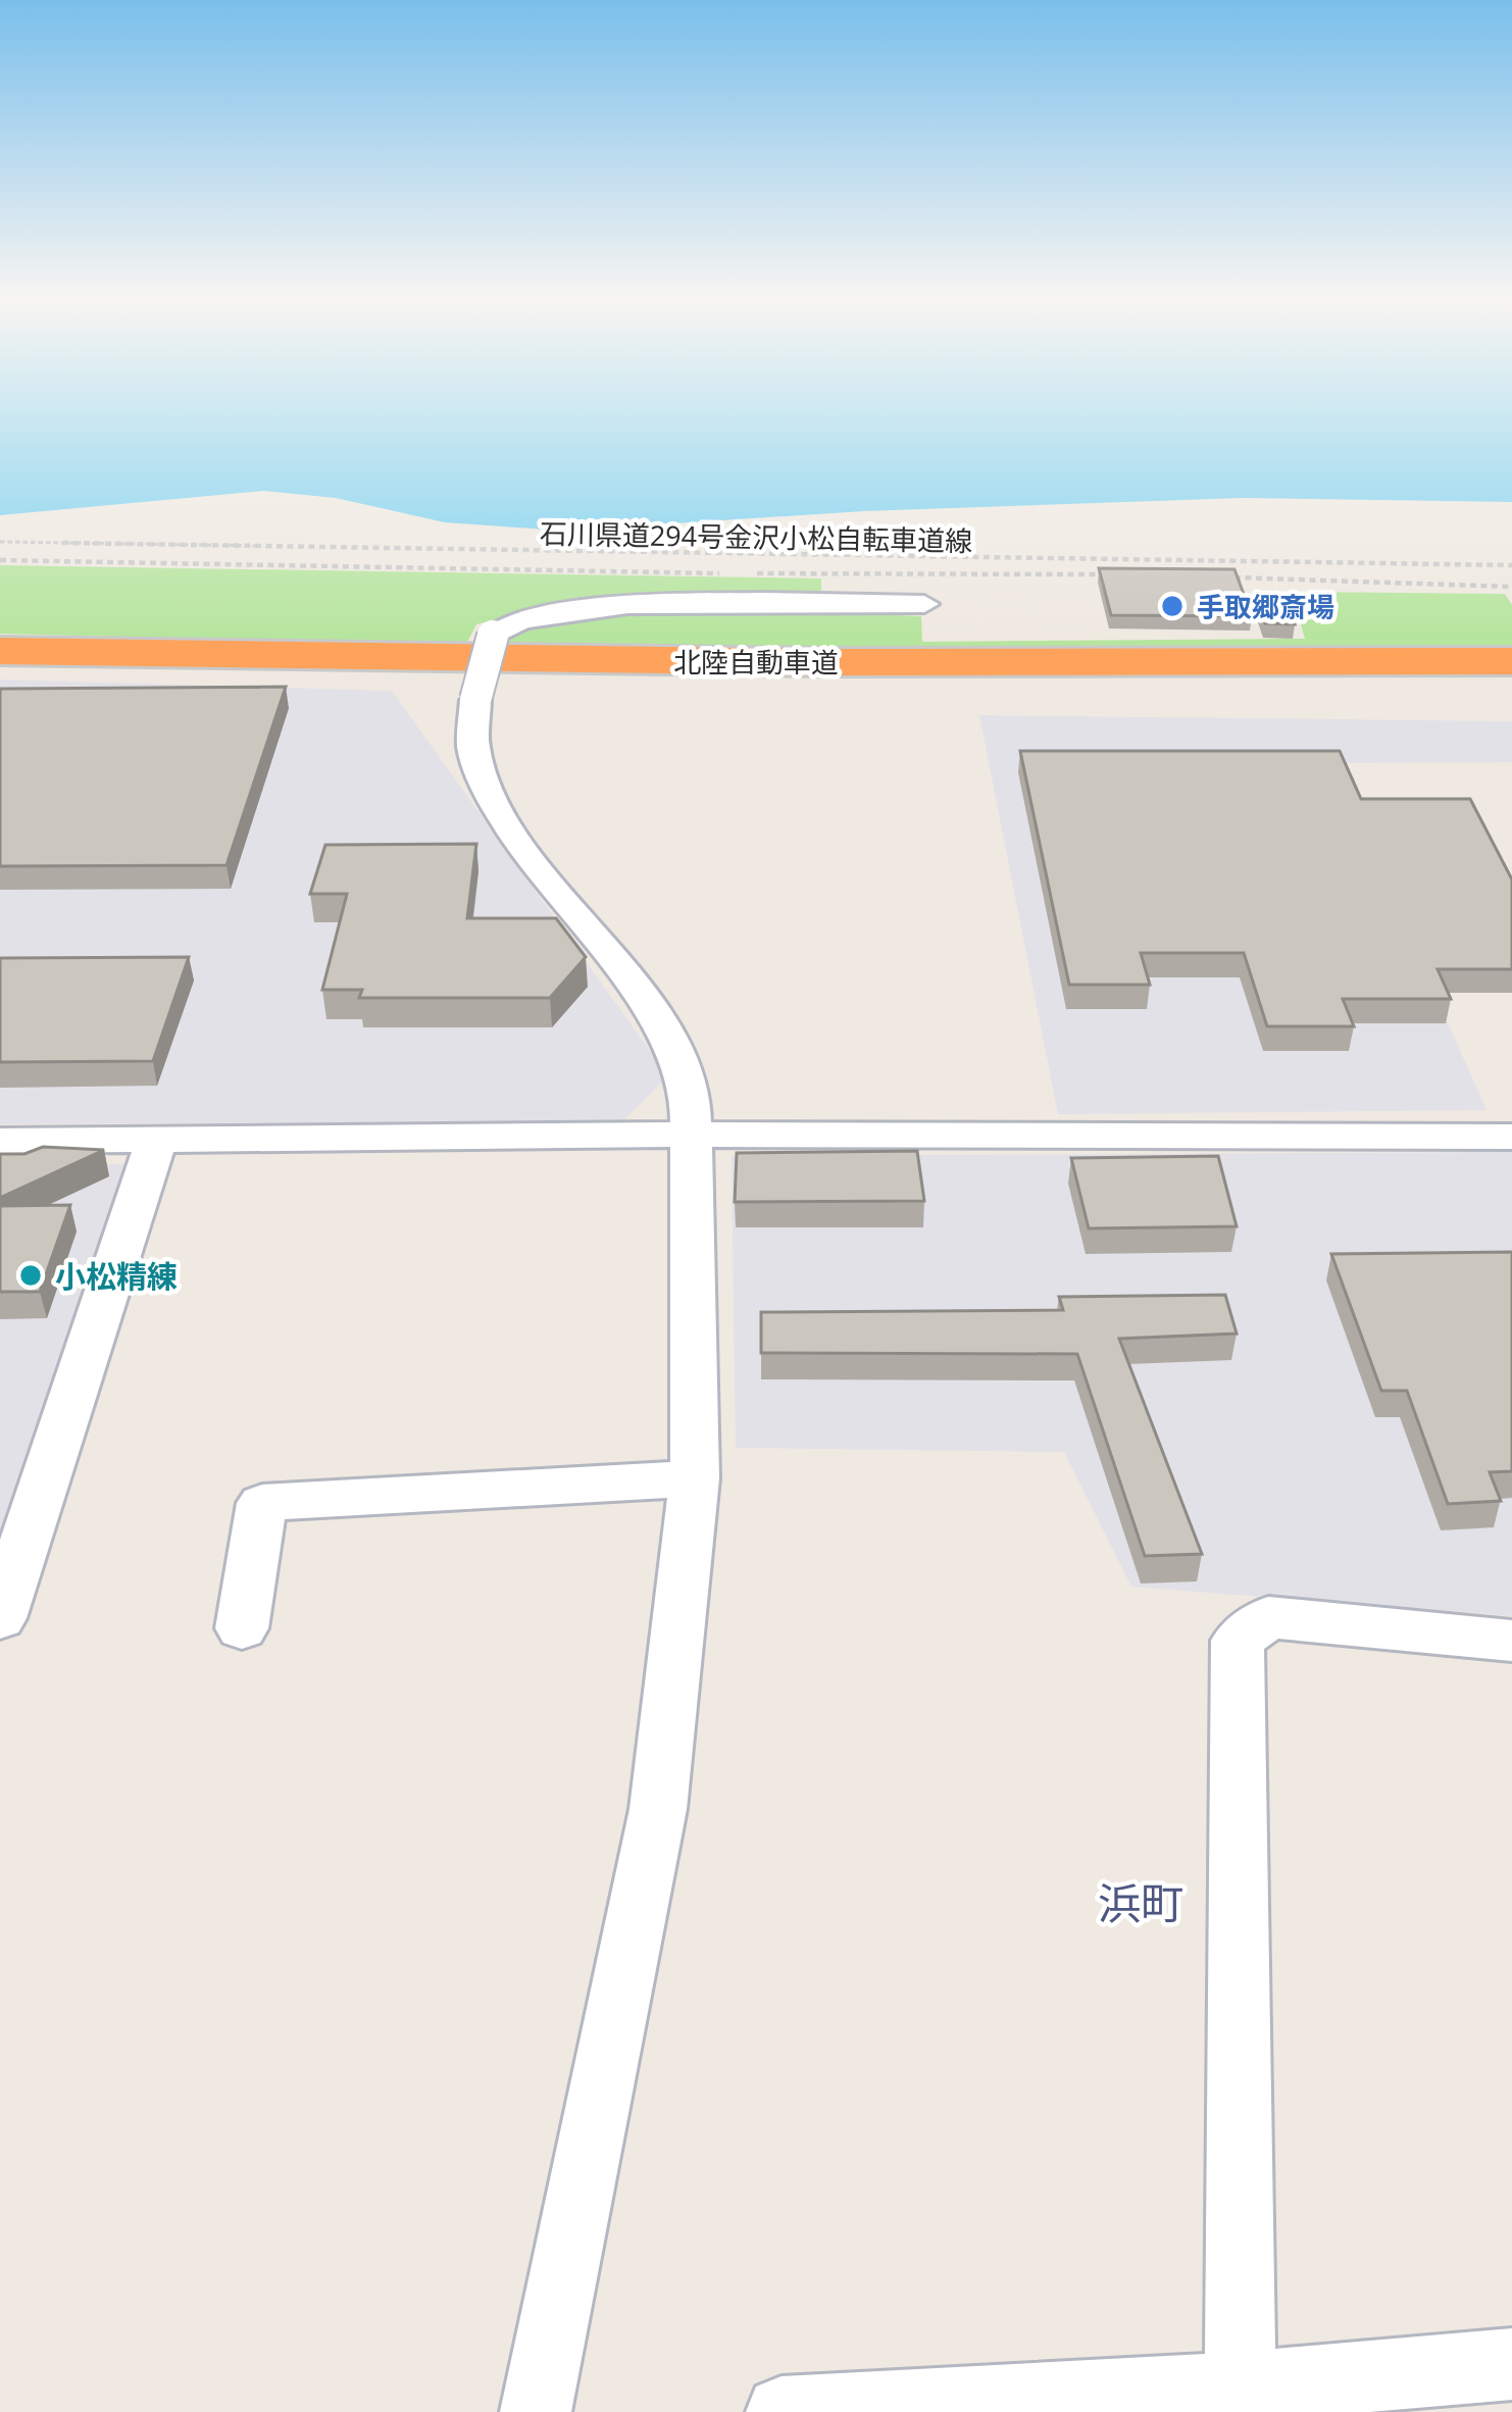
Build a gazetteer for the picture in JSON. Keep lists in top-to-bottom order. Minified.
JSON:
{"streets":{"highway":["北陸自動車道"],"path":["石川県道294号金沢小松自転車道線"]},"districts":["浜町"],"places":["手取郷斎場","小松精練"]}
